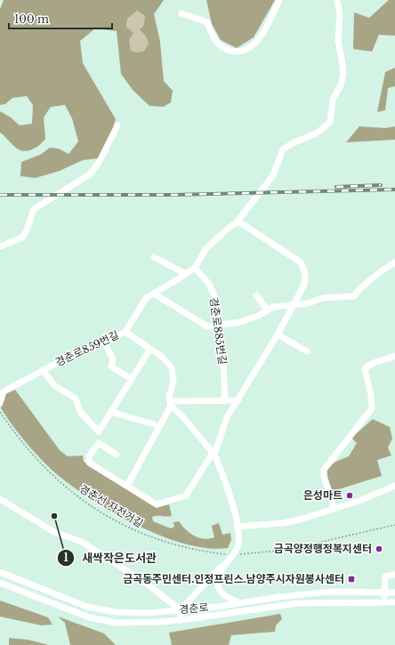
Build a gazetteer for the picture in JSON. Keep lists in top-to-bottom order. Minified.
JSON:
{"streets":{"street":["경춘로885번길","경춘로859번길","경춘로"],"path":["경춘선 자전거길"]},"crossings":[["경춘로885번길","경춘로859번길"]],"places":{"other":["은성마트","새싹작은도서관","금곡양정행정복지센터"],"transit":["금곡동주민센터.인정프린스.남양주시자원봉사센터"]},"scale_bar":"100 m"}
